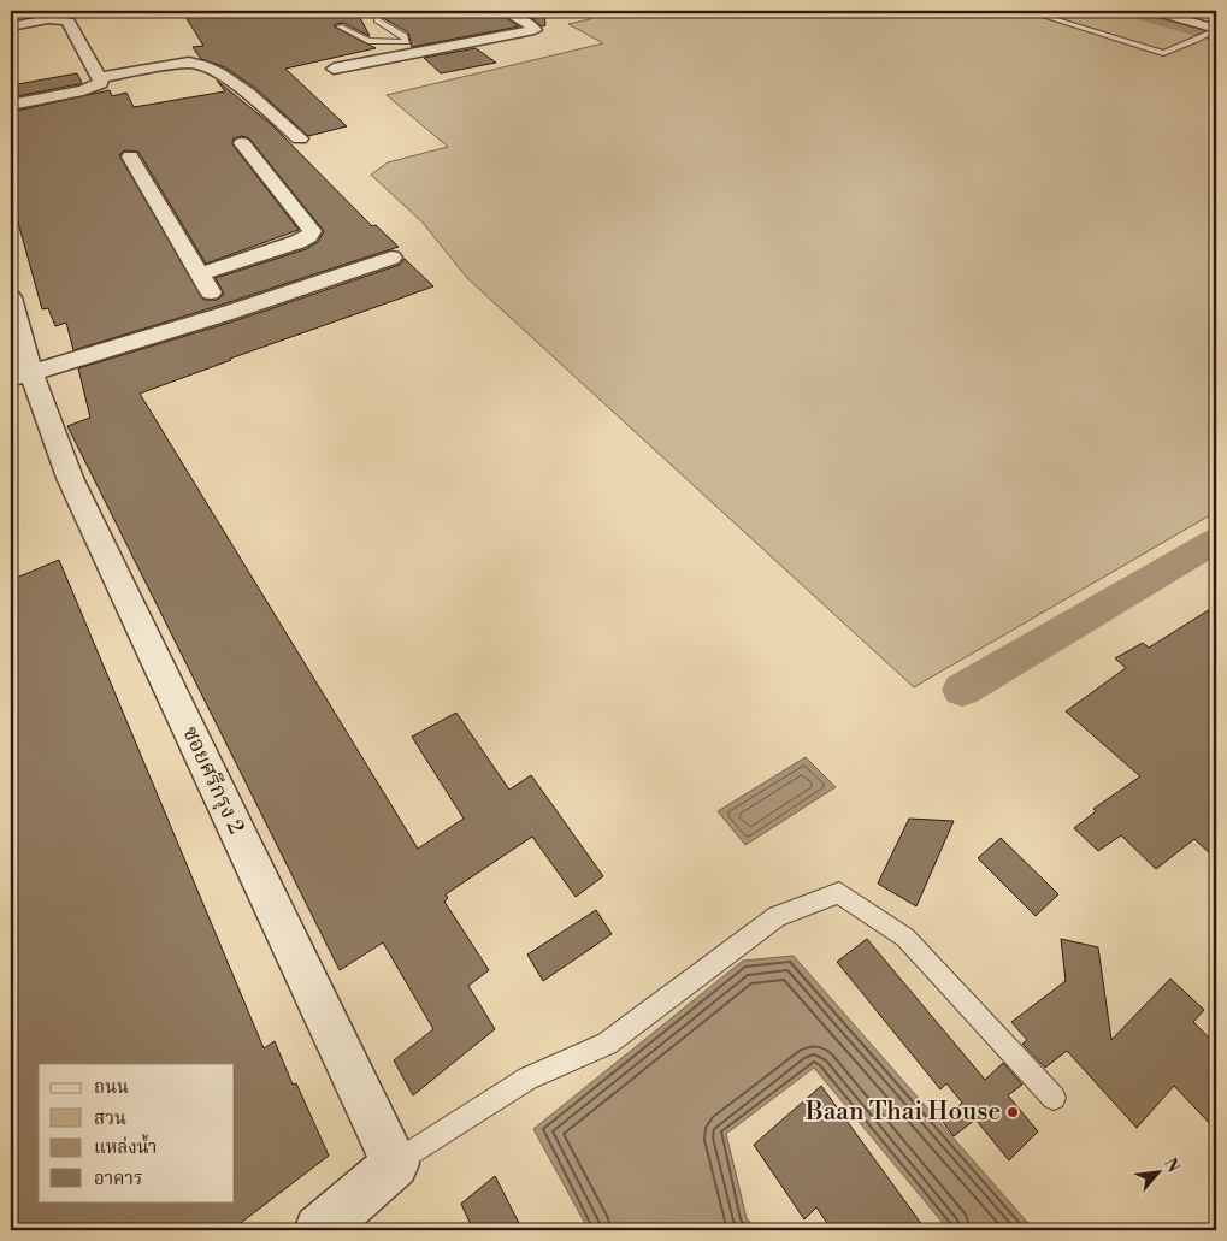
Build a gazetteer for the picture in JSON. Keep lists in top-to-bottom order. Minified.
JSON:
{"streets":{"street":["ซอยศรีกรุง 2"]},"places":["Baan Thai House"],"legend":["ถนน","สวน","แหล่งน้ำ","อาคาร"],"north":"top right"}
